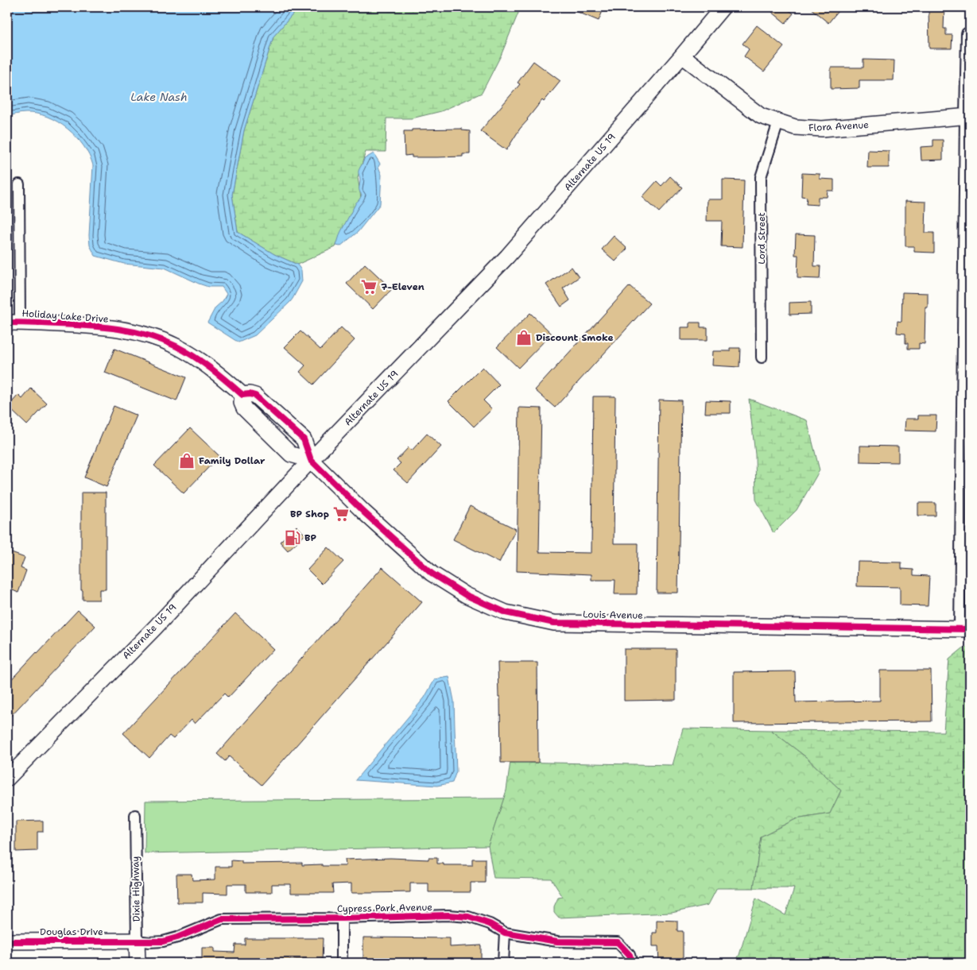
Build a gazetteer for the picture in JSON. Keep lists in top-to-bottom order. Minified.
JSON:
{"streets":{"street":["Flora Avenue","Alternate US 19","Lord Street","Holiday Lake Drive","Louis Avenue","Dixie Highway","Cypress Park Avenue","Douglas Drive"]},"crossings":[["Flora Avenue","Alternate US 19"],["Flora Avenue","Lord Street"],["Alternate US 19","Holiday Lake Drive"],["Alternate US 19","Louis Avenue"],["Holiday Lake Drive","Louis Avenue"],["Dixie Highway","Cypress Park Avenue"],["Dixie Highway","Douglas Drive"],["Cypress Park Avenue","Douglas Drive"]],"water":["Lake Nash"],"places":{"supermarket":["7-Eleven","BP Shop"],"shop":["Discount Smoke","Family Dollar"],"fuel station":["BP"]}}
